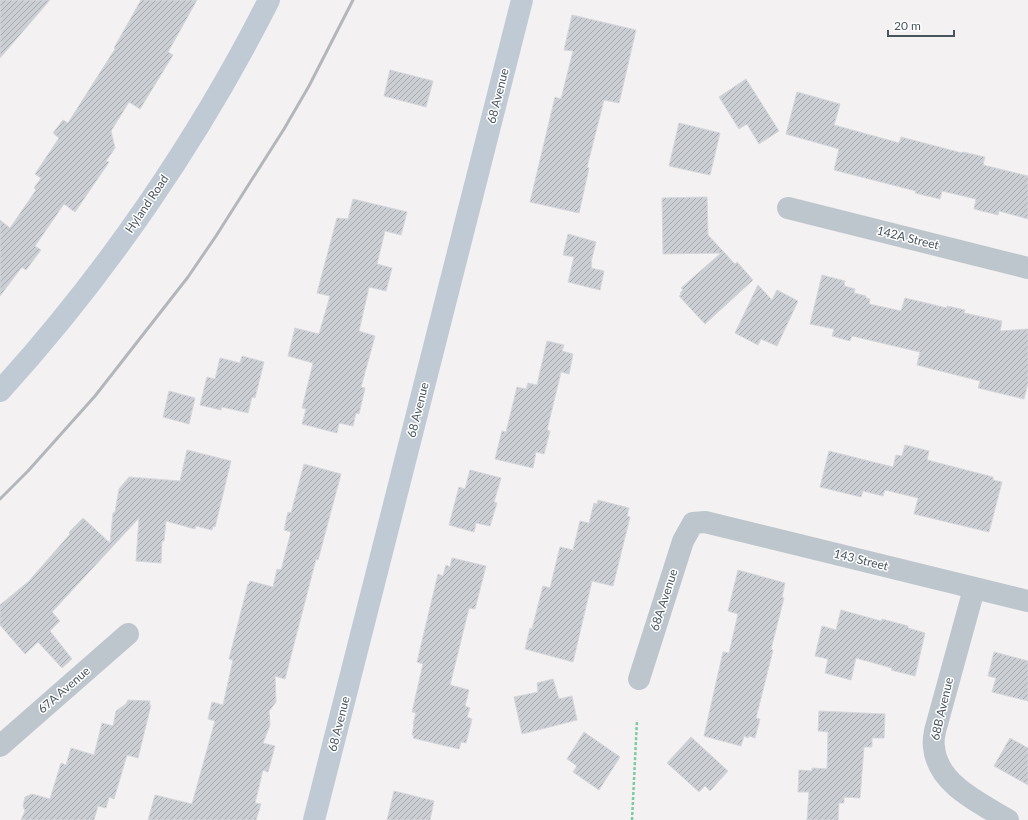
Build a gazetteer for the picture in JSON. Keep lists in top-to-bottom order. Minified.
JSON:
{"streets":{"street":["68 Avenue","Hyland Road","142A Street","143 Street","68A Avenue","67A Avenue","68B Avenue"]},"crossings":[["143 Street","68A Avenue"],["143 Street","68B Avenue"]],"scale_bar":"20 m"}
